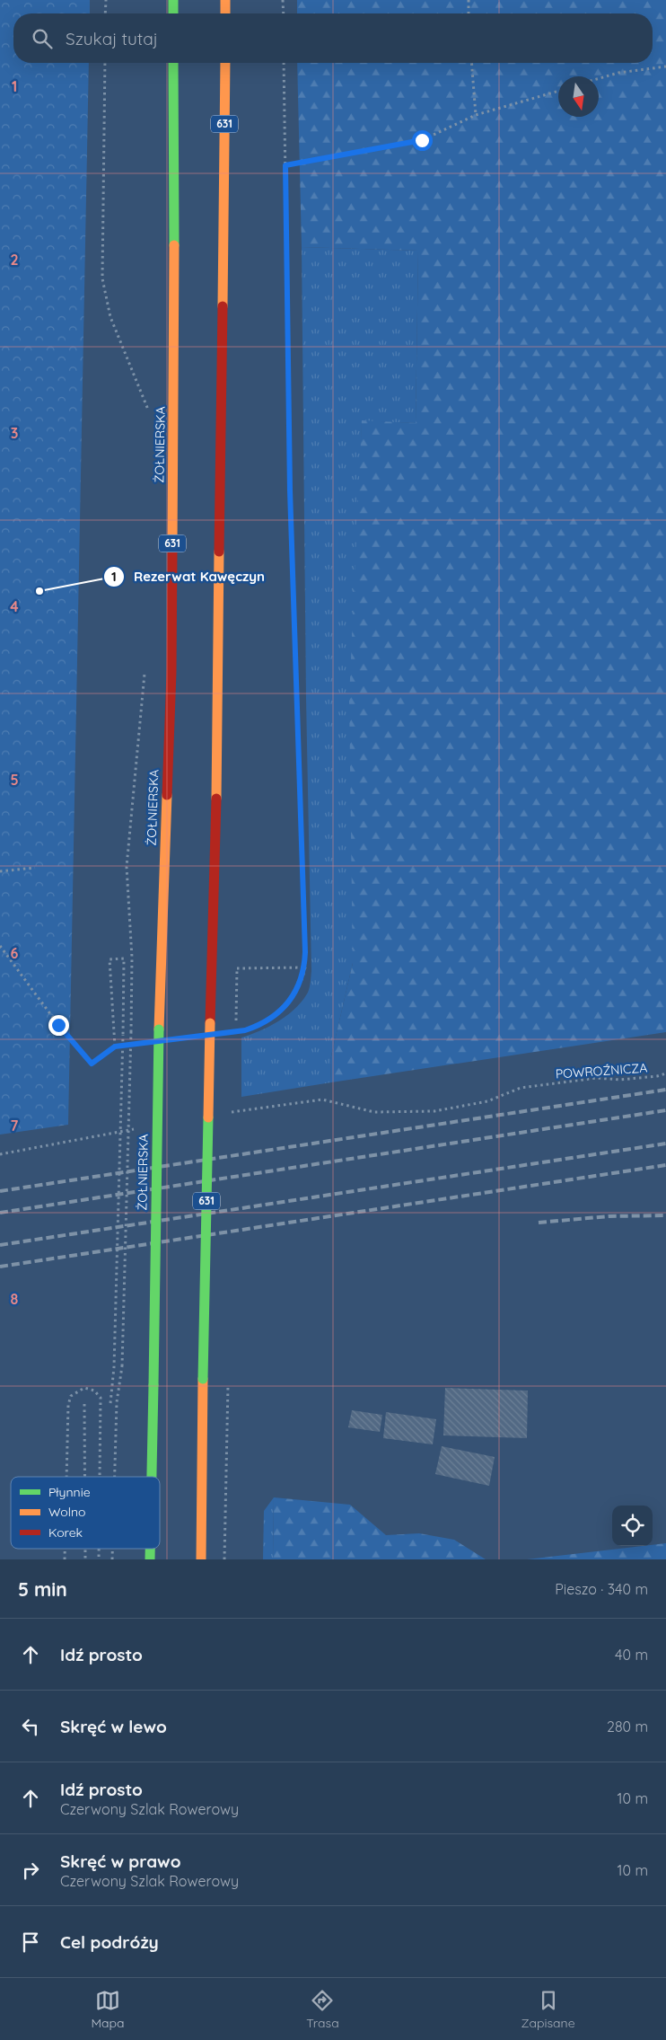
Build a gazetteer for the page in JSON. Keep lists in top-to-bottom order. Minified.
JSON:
{"streets":{"main road":["631","ŻOŁNIERSKA"],"path":["POWROŹNICZA"]},"places":["Rezerwat Kawęczyn"],"legend":["Płynnie","Wolno","Korek"],"north":"bottom","page":{"search":"Szukaj tutaj","heading":["5 min","Pieszo · 340 m"],"list":[["Idź prosto","40 m"],["Skręć w lewo","280 m"],["Idź prosto","Czerwony Szlak Rowerowy","10 m"],["Skręć w prawo","Czerwony Szlak Rowerowy","10 m"],"Cel podróży"],"nav":["Mapa","Trasa","Zapisane"]},"grid":{"rows":["1","2","3","4","5","6","7","8"]}}
